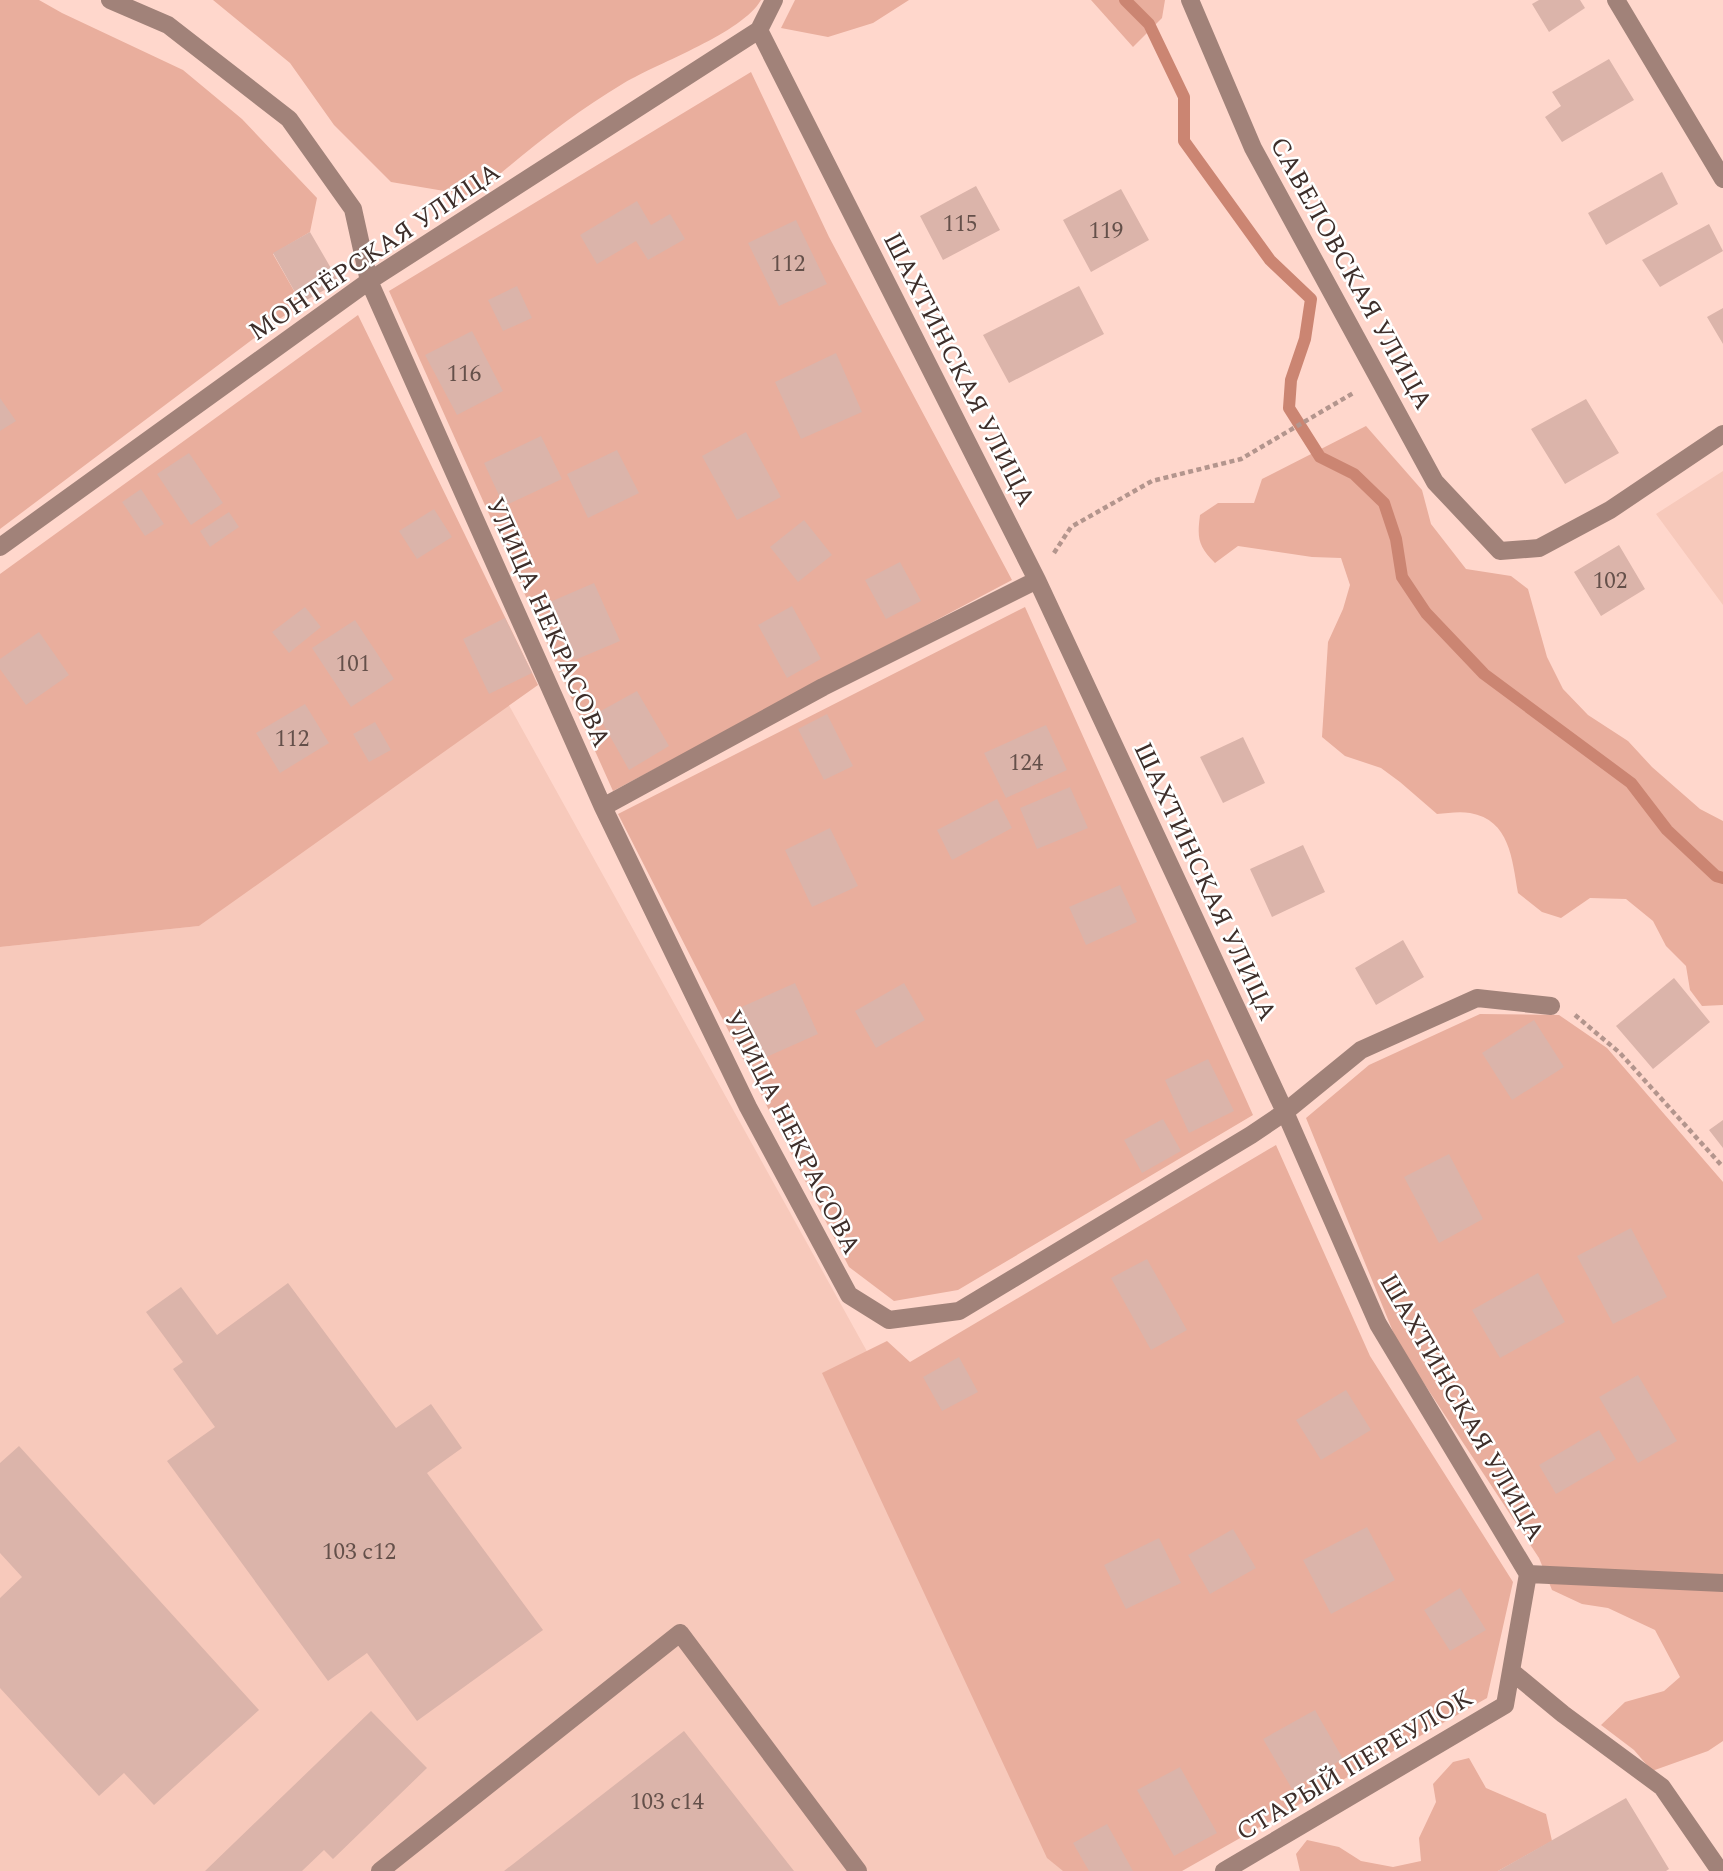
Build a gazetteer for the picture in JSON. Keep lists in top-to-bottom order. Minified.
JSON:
{"streets":{"street":["МОНТЁРСКАЯ УЛИЦА","САВЕЛОВСКАЯ УЛИЦА","ШАХТИНСКАЯ УЛИЦА","УЛИЦА НЕКРАСОВА","СТАРЫЙ ПЕРЕУЛОК"]},"crossings":[["МОНТЁРСКАЯ УЛИЦА","ШАХТИНСКАЯ УЛИЦА"],["МОНТЁРСКАЯ УЛИЦА","УЛИЦА НЕКРАСОВА"],["ШАХТИНСКАЯ УЛИЦА","УЛИЦА НЕКРАСОВА"],["ШАХТИНСКАЯ УЛИЦА","СТАРЫЙ ПЕРЕУЛОК"]],"house_numbers":["115","119","112","116","102","101","112","124","103 с12","103 с14"]}
